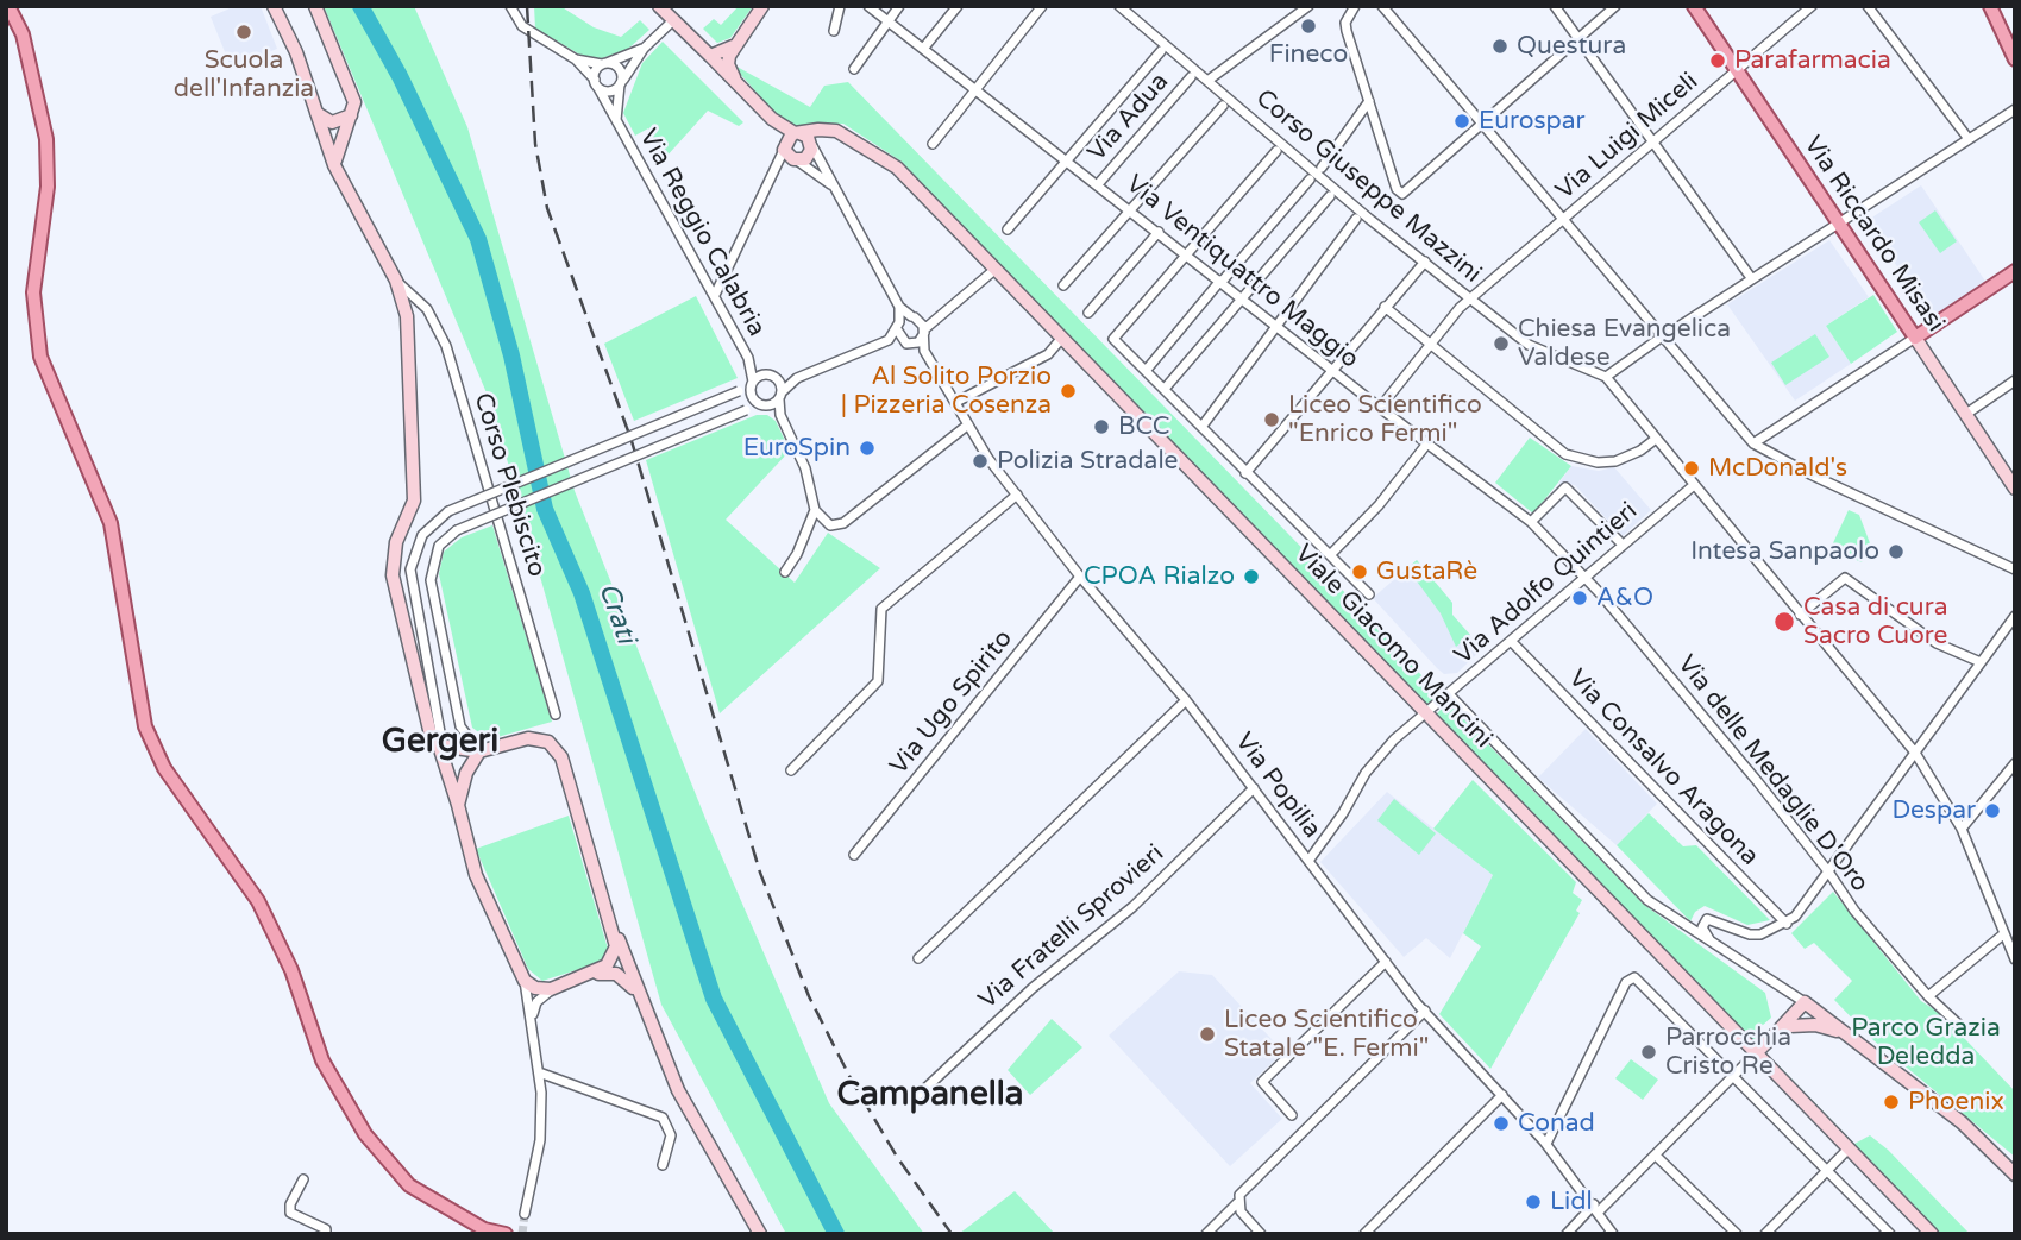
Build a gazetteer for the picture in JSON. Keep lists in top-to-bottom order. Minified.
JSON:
{"streets":{"main road":["Via Riccardo Misasi"],"street":["Via Adua","Via Luigi Miceli","Corso Giuseppe Mazzini","Via Reggio Calabria","Via Ventiquattro Maggio","Corso Plebiscito","Via Adolfo Quintieri","Viale Giacomo Mancini","Via Ugo Spirito","Via Consalvo Aragona","Via delle Medaglie D'Oro","Via Popilia","Via Fratelli Sprovieri"]},"crossings":[["Via Adua","Via Ventiquattro Maggio"],["Via Luigi Miceli","Corso Giuseppe Mazzini"],["Via Luigi Miceli","Via Riccardo Misasi"],["Via Luigi Miceli","Via Ventiquattro Maggio"],["Via Ventiquattro Maggio","Via Adolfo Quintieri"],["Via Ventiquattro Maggio","Viale Giacomo Mancini"],["Via Ventiquattro Maggio","Via delle Medaglie D'Oro"],["Via Adolfo Quintieri","Viale Giacomo Mancini"],["Via Adolfo Quintieri","Via Consalvo Aragona"],["Via Adolfo Quintieri","Via delle Medaglie D'Oro"],["Via Adolfo Quintieri","Via Popilia"],["Via Ugo Spirito","Via Popilia"],["Via Popilia","Via Fratelli Sprovieri"]],"districts":["Gergeri","Campanella"],"water":["Crati"],"parks":["Parco Grazia Deledda"],"places":["Fineco","Scuola dell'Infanzia","Questura","Parafarmacia","Eurospar","Chiesa Evangelica Valdese","Al Solito Porzio | Pizzeria Cosenza","Liceo Scientifico \"Enrico Fermi\"","BCC","EuroSpin","Polizia Stradale","McDonald's","Intesa Sanpaolo","GustaRè","CPOA Rialzo","A&O","Casa di cura Sacro Cuore","Despar","Liceo Scientifico Statale \"E. Fermi\"","Parrocchia Cristo Re","Phoenix","Conad","Lidl"]}
